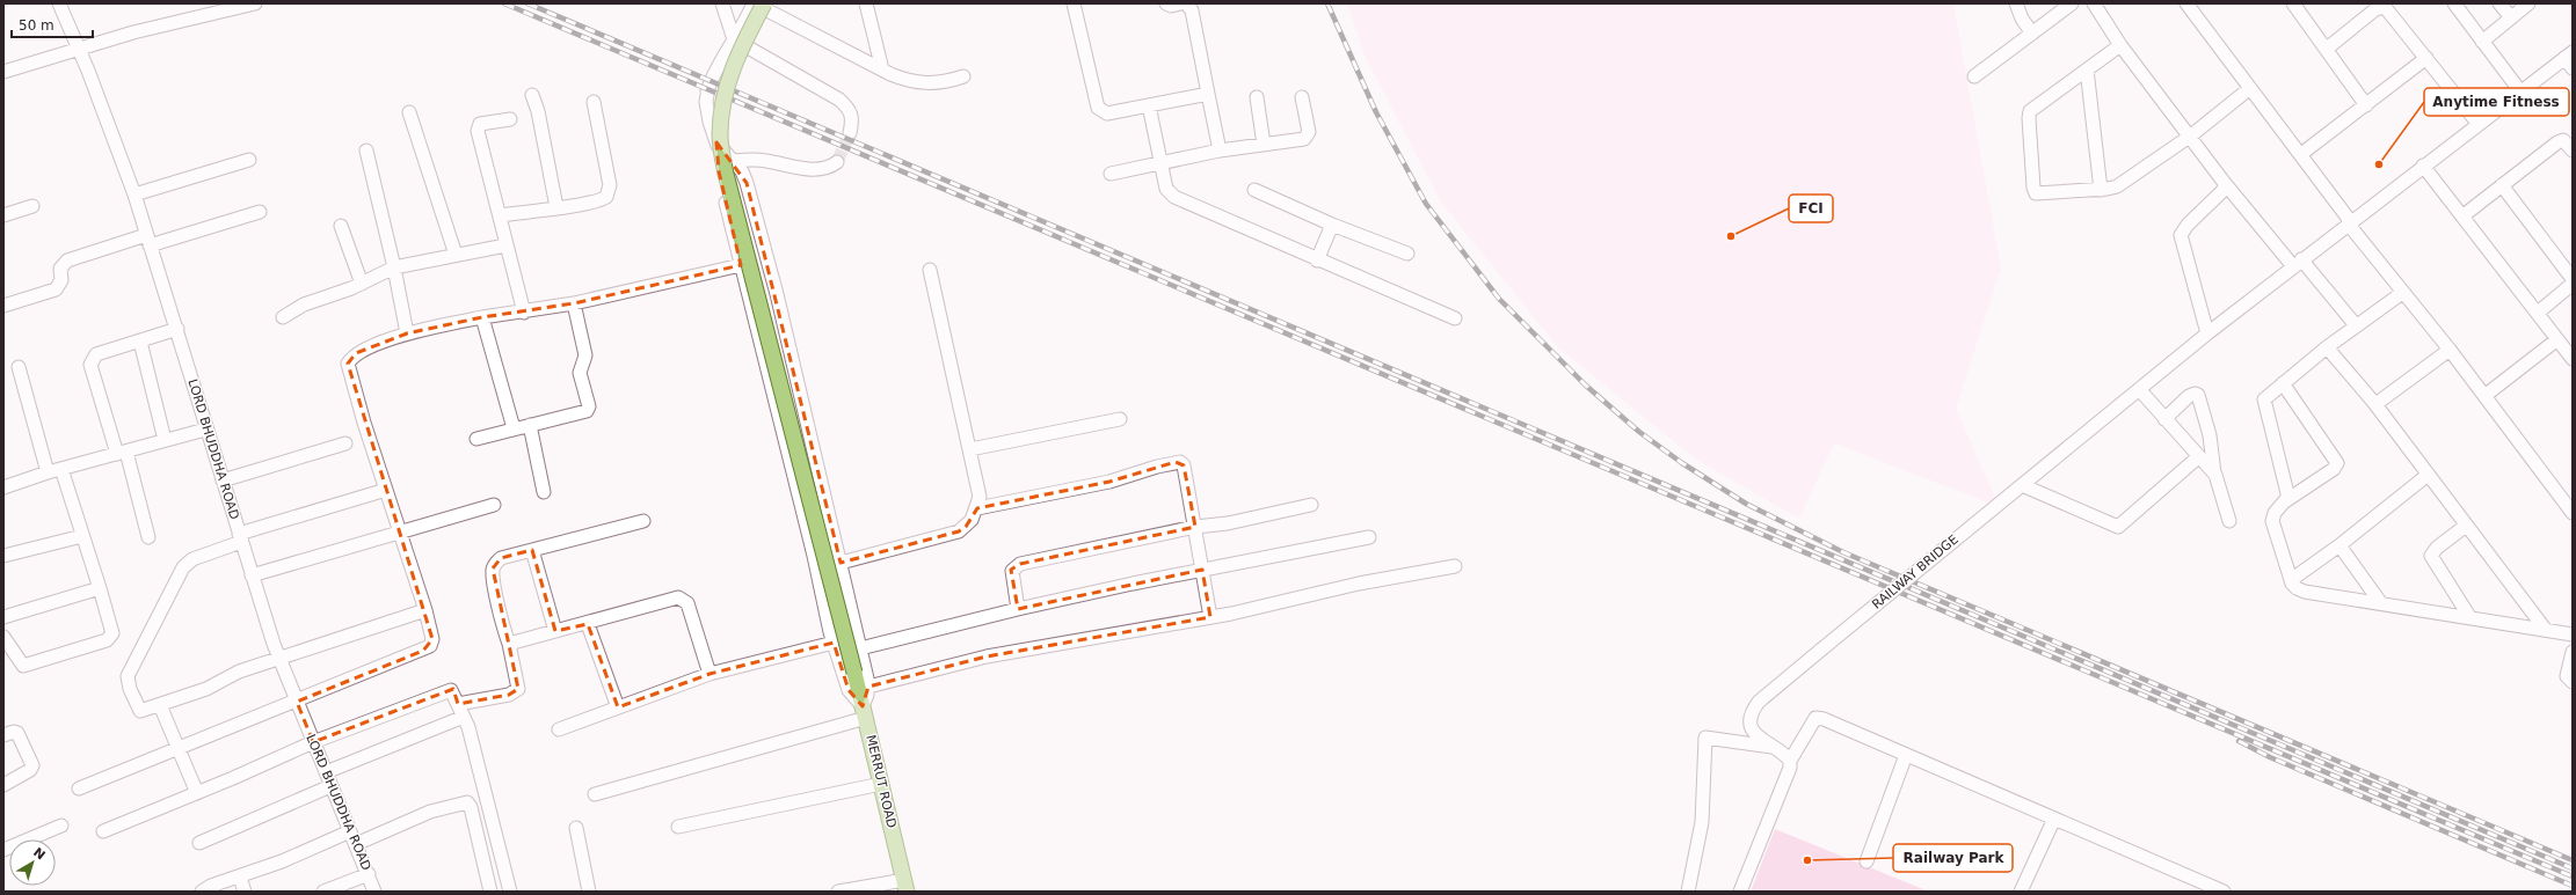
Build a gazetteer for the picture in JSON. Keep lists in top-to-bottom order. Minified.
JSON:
{"streets":{"main road":["MERRUT ROAD"],"street":["LORD BHUDDHA ROAD","RAILWAY BRIDGE"]},"places":["Anytime Fitness","FCI","Railway Park"],"scale_bar":"50 m","north":"top right"}
